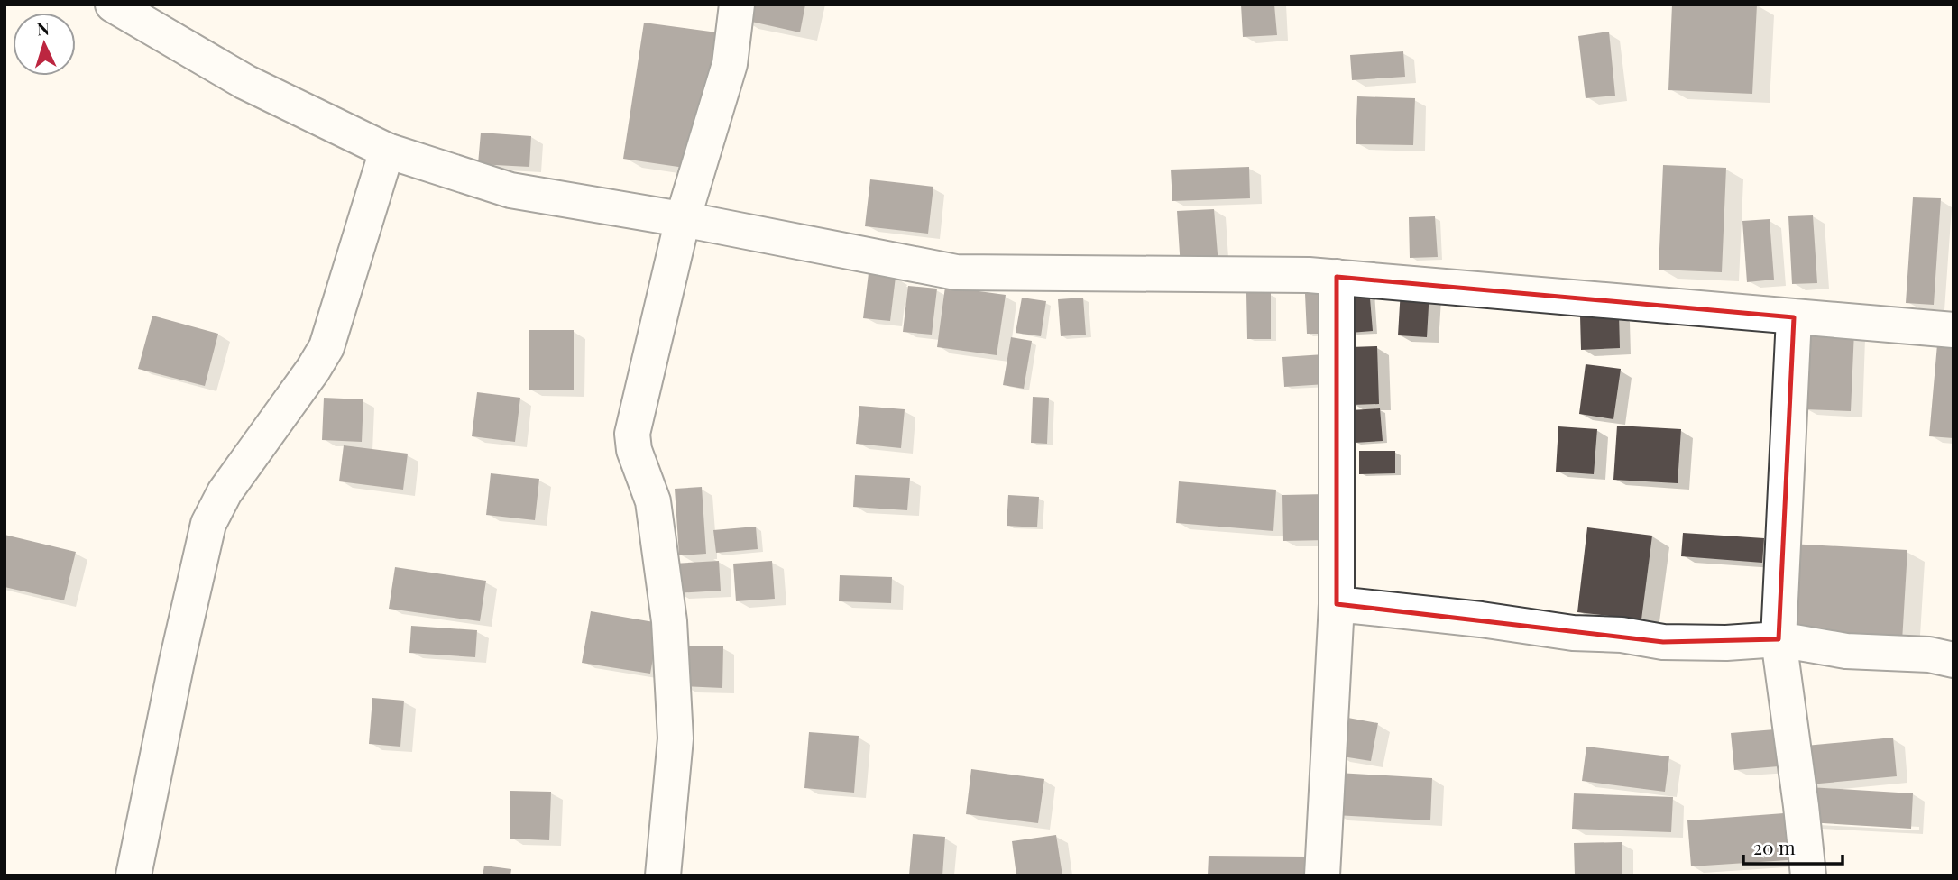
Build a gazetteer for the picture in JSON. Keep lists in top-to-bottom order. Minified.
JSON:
{"scale_bar":"20 m","north":"top"}
